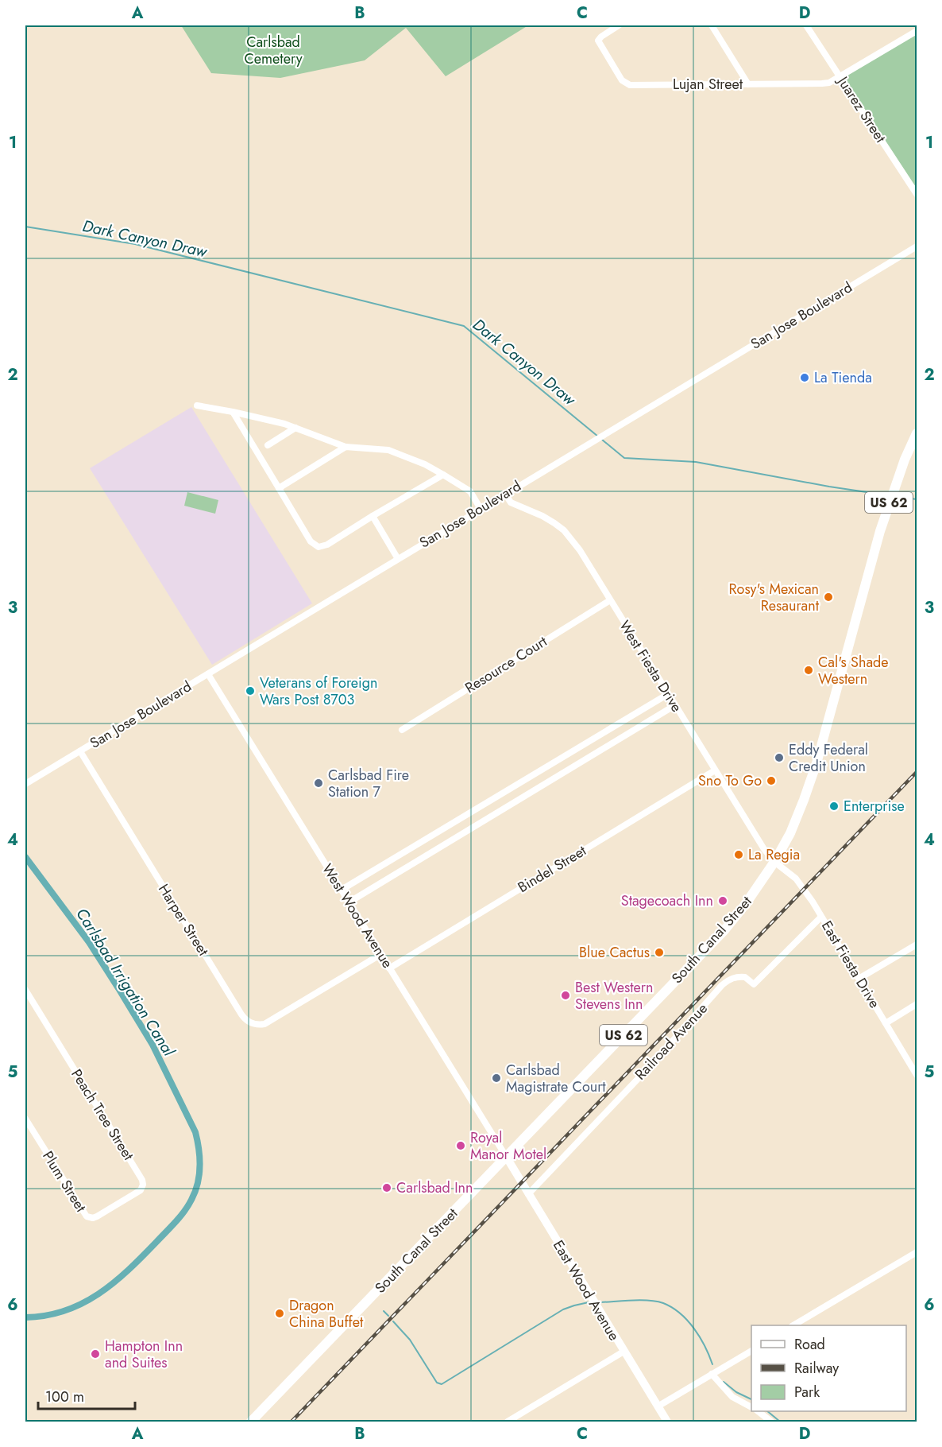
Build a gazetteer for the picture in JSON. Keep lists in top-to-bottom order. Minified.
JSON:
{"streets":{"highway":["US 62","South Canal Street"],"main road":["East Wood Avenue"],"street":["Lujan Street","Juarez Street","San Jose Boulevard","Resource Court","West Fiesta Drive","Bindel Street","West Wood Avenue","Harper Street","East Fiesta Drive","Railroad Avenue","Peach Tree Street","Plum Street"]},"crossings":[["Lujan Street","Juarez Street"],["San Jose Boulevard","West Fiesta Drive"],["San Jose Boulevard","West Wood Avenue"],["San Jose Boulevard","Harper Street"],["Resource Court","West Fiesta Drive"],["West Fiesta Drive","Bindel Street"],["West Fiesta Drive","South Canal Street"],["West Fiesta Drive","East Fiesta Drive"],["Bindel Street","West Wood Avenue"],["West Wood Avenue","Harper Street"],["West Wood Avenue","South Canal Street"],["West Wood Avenue","East Wood Avenue"],["South Canal Street","East Fiesta Drive"],["South Canal Street","East Wood Avenue"],["East Fiesta Drive","Railroad Avenue"],["Railroad Avenue","East Wood Avenue"],["Peach Tree Street","Plum Street"]],"water":["Dark Canyon Draw","Carlsbad Irrigation Canal"],"parks":["Carlsbad Cemetery"],"places":["La Tienda","Rosy's Mexican Resaurant","Cal's Shade Western","Veterans of Foreign Wars Post 8703","Eddy Federal Credit Union","Sno To Go","Carlsbad Fire Station 7","Enterprise","La Regia","Stagecoach Inn","Blue Cactus","Best Western Stevens Inn","Carlsbad Magistrate Court","Royal Manor Motel","Carlsbad Inn","Dragon China Buffet","Hampton Inn and Suites"],"legend":["Road","Railway","Park"],"scale_bar":"100 m","grid":{"columns":["A","B","C","D"],"rows":["1","2","3","4","5","6"]}}
